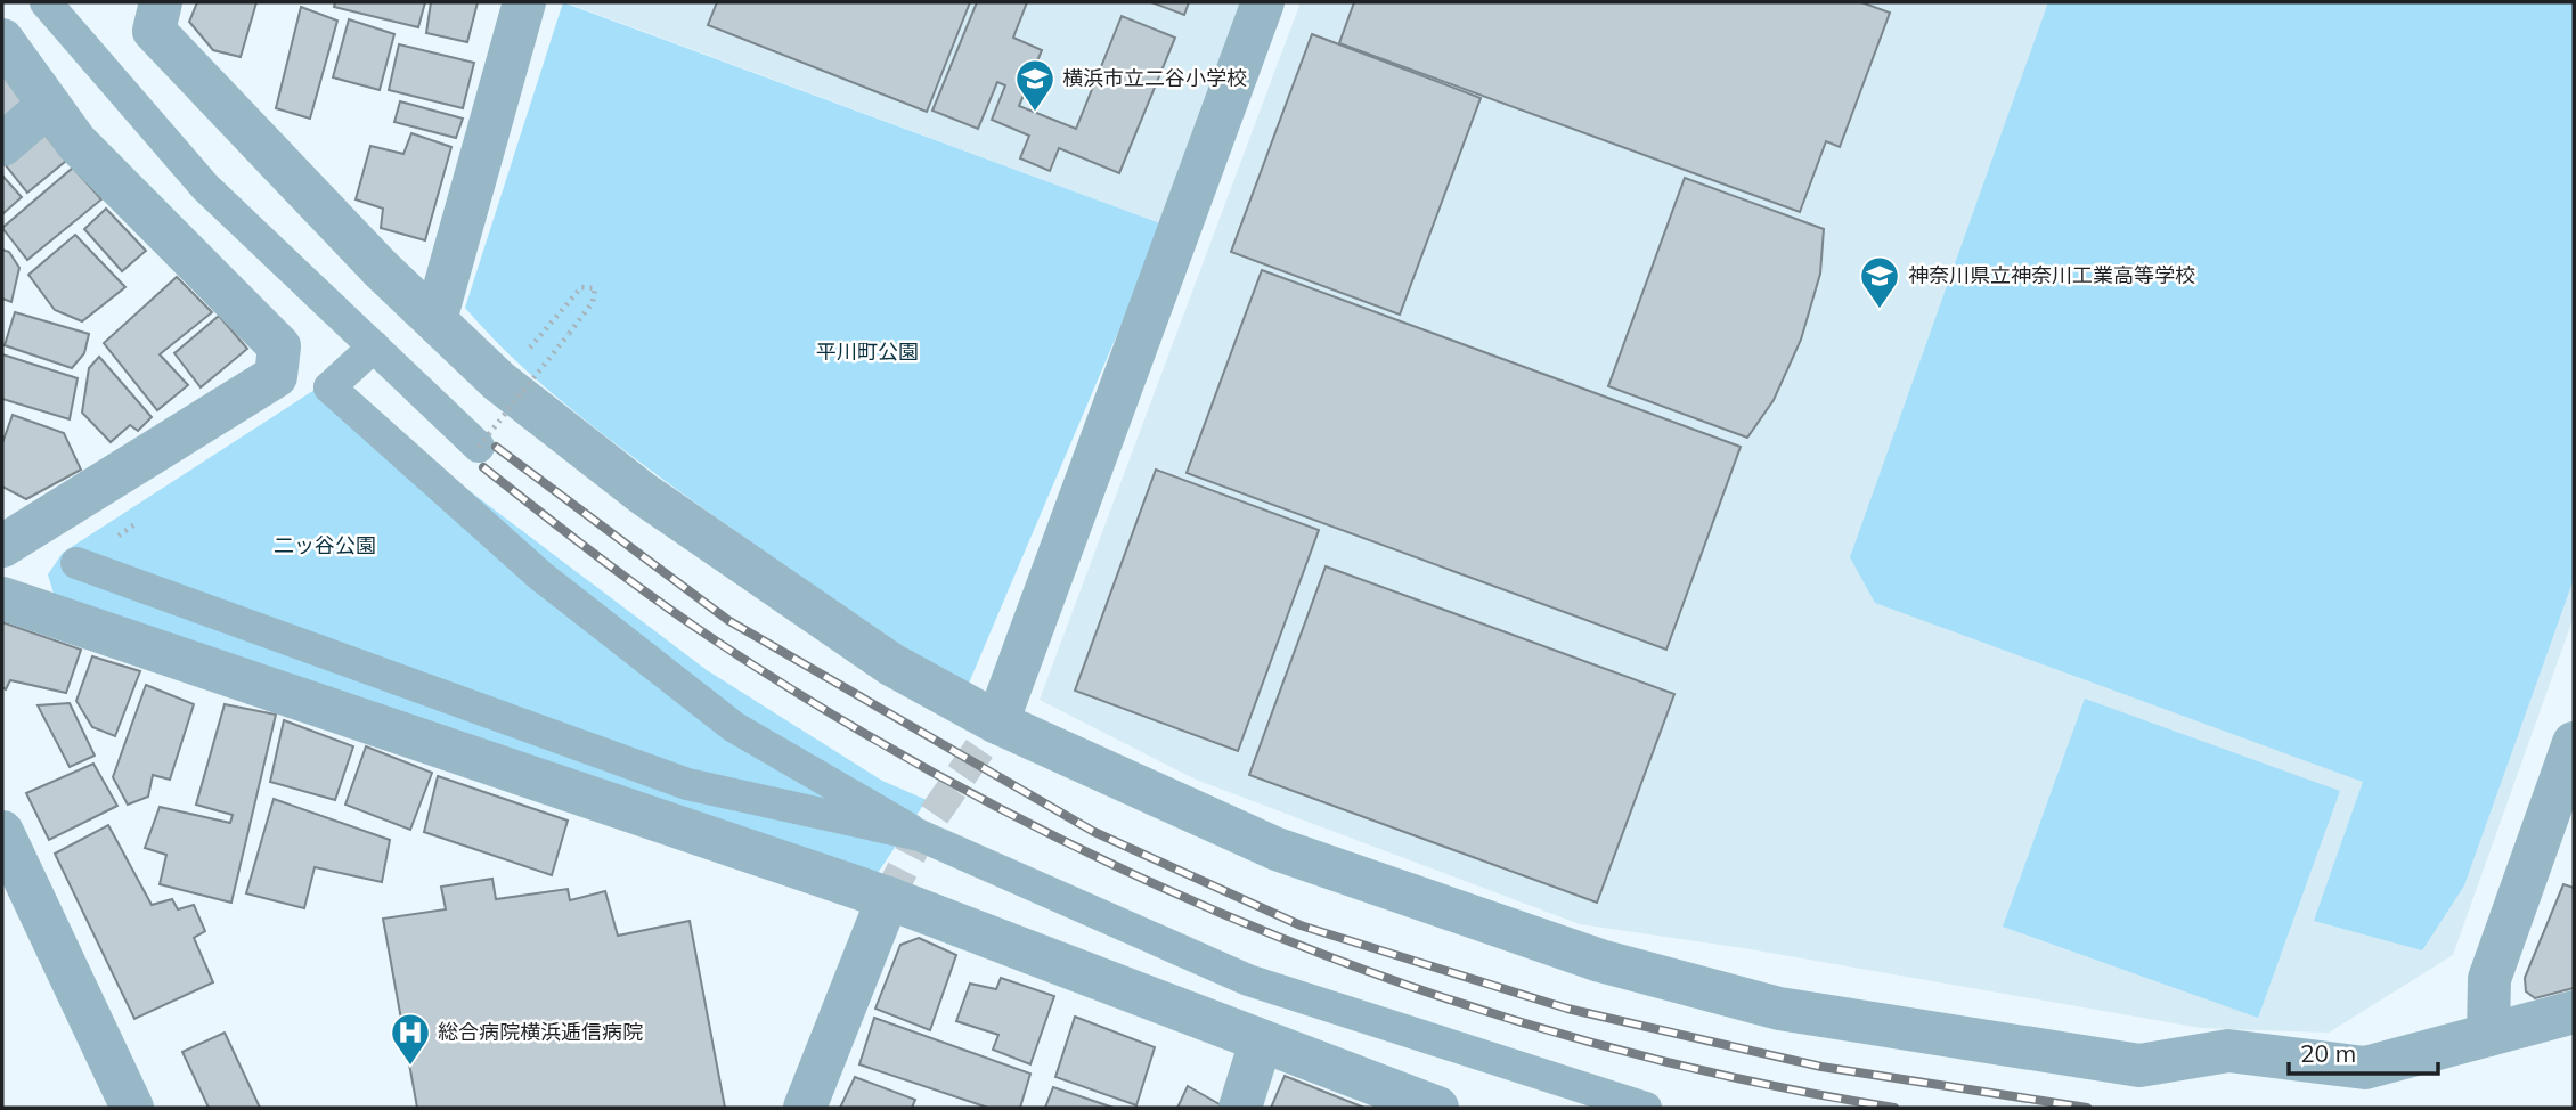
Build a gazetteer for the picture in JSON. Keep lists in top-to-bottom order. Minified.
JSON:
{"parks":["平川町公園","二ッ谷公園"],"places":{"school or university":["横浜市立二谷小学校","神奈川県立神奈川工業高等学校"],"hospital":["総合病院横浜逓信病院"]},"scale_bar":"20 m"}
